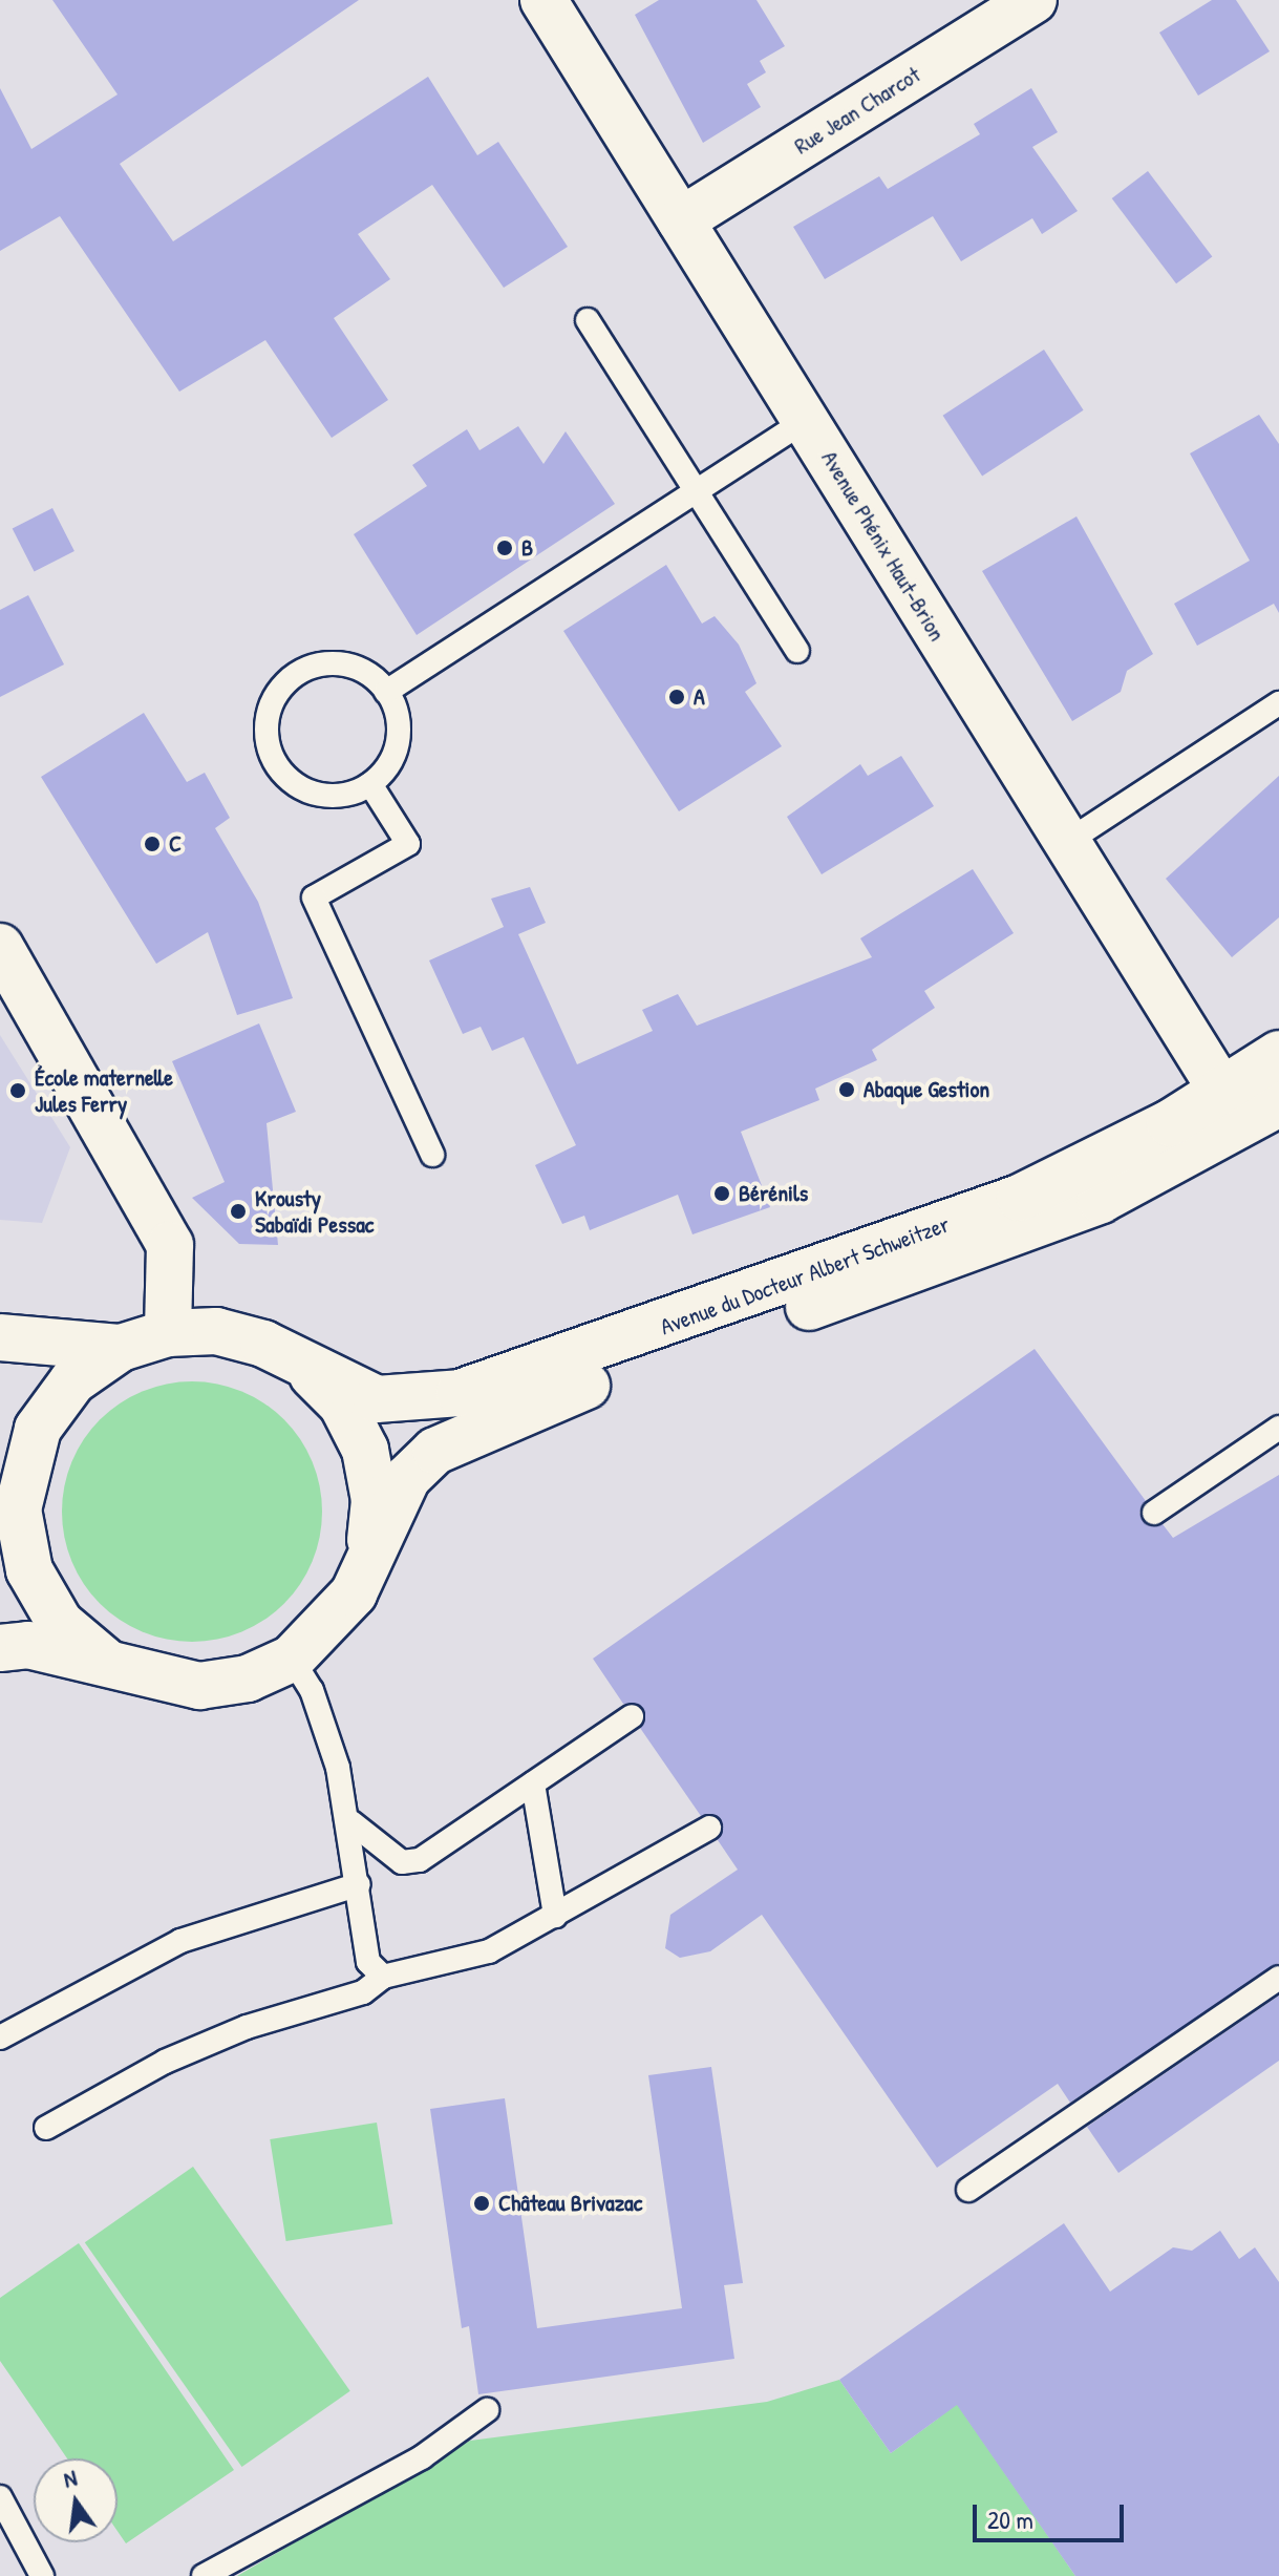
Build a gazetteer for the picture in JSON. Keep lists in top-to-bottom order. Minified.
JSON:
{"streets":{"main road":["Rue Jean Charcot","Avenue Phénix Haut-Brion","Avenue du Docteur Albert Schweitzer"]},"crossings":[["Rue Jean Charcot","Avenue Phénix Haut-Brion"],["Avenue Phénix Haut-Brion","Avenue du Docteur Albert Schweitzer"]],"places":["B","A","C","Abaque Gestion","École maternelle Jules Ferry","Bérénils","Krousty Sabaïdi Pessac","Château Brivazac"],"scale_bar":"20 m","north":"top"}
